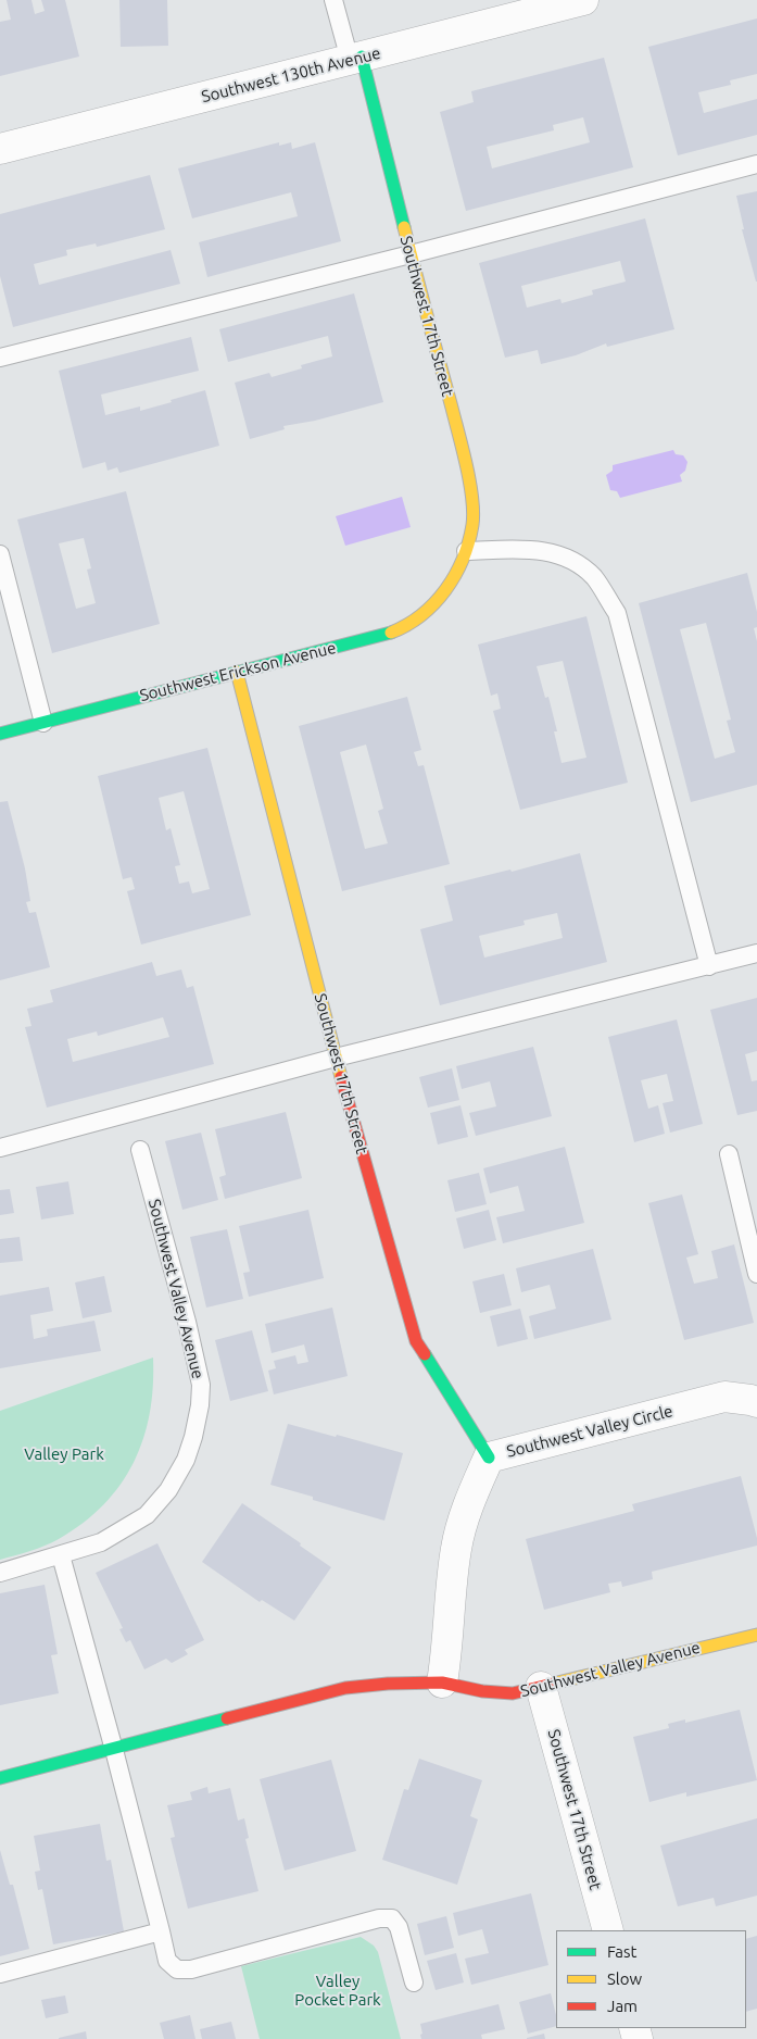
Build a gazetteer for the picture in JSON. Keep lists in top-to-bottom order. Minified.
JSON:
{"streets":{"street":["Southwest 130th Avenue","Southwest 17th Street","Southwest Erickson Avenue","Southwest Valley Avenue","Southwest Valley Circle"]},"crossings":[["Southwest 130th Avenue","Southwest 17th Street"],["Southwest 17th Street","Southwest Erickson Avenue"],["Southwest 17th Street","Southwest Valley Avenue"],["Southwest 17th Street","Southwest Valley Circle"],["Southwest Valley Avenue","Southwest Valley Circle"]],"parks":["Valley Park","Valley Pocket Park"],"legend":["Fast","Slow","Jam"]}
